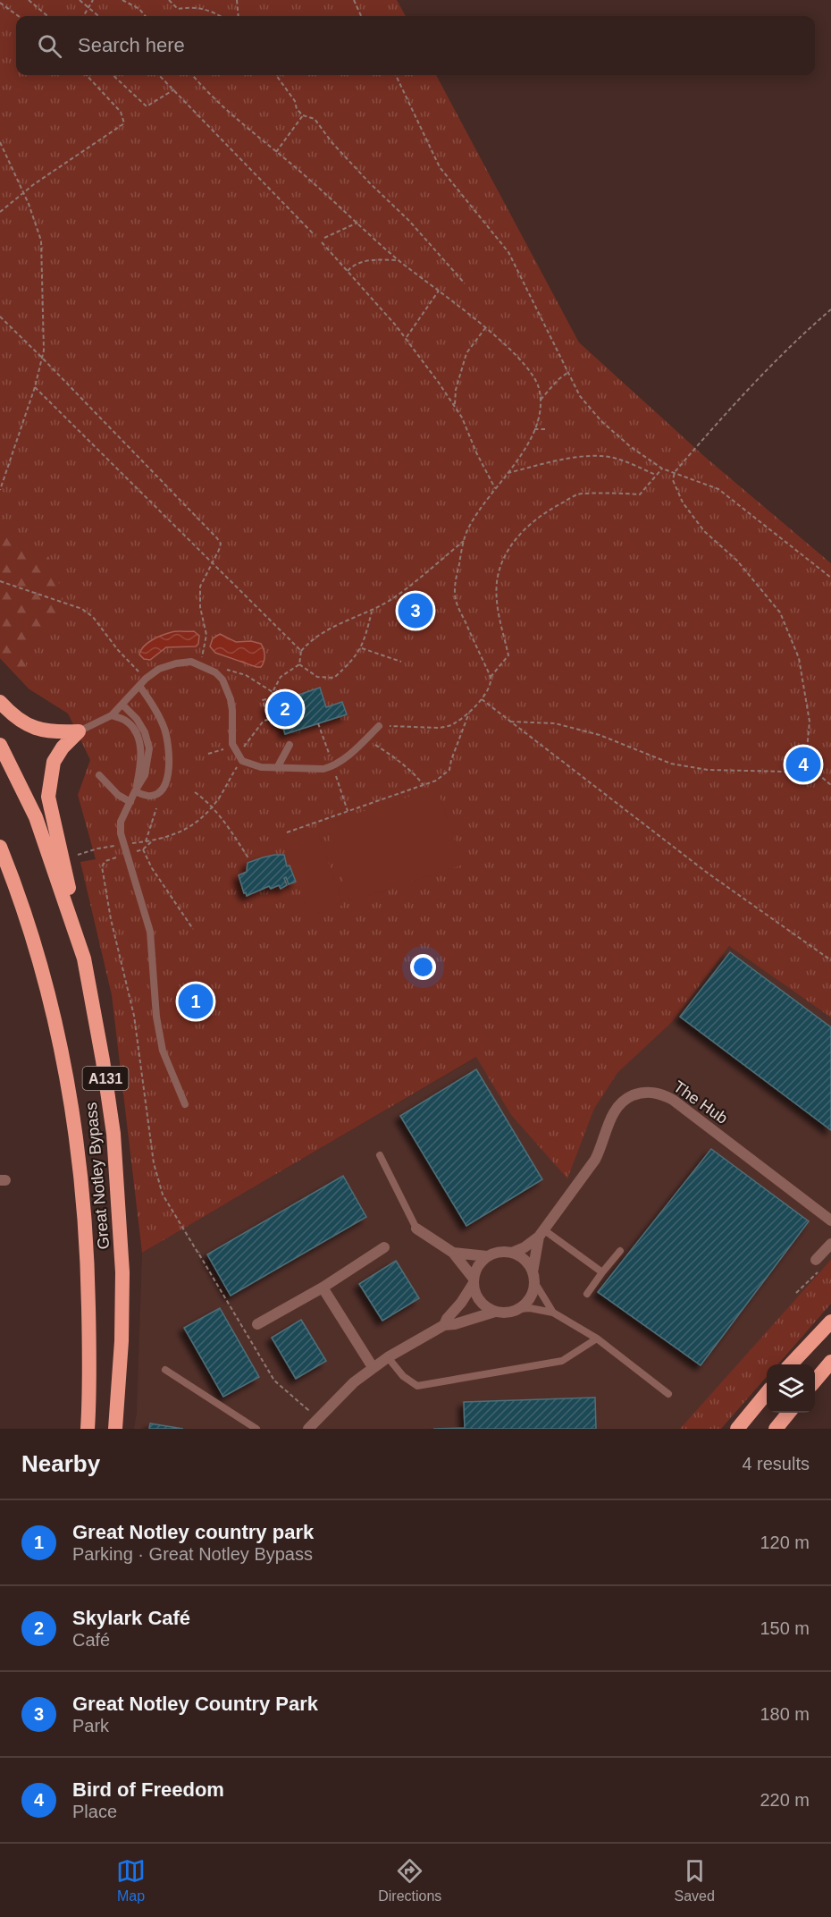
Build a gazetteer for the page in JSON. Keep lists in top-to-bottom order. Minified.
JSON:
{"streets":{"highway":["A131","Great Notley Bypass"],"street":["The Hub"]},"page":{"search":"Search here","pins":["3","2","4","1"],"heading":["Nearby","4 results"],"list":[{"mark":"1","name":"Great Notley country park","note":"Parking · Great Notley Bypass","value":"120 m"},{"mark":"2","name":"Skylark Café","note":"Café","value":"150 m"},{"mark":"3","name":"Great Notley Country Park","note":"Park","value":"180 m"},{"mark":"4","name":"Bird of Freedom","note":"Place","value":"220 m"}],"nav":["Map","Directions","Saved"]}}
